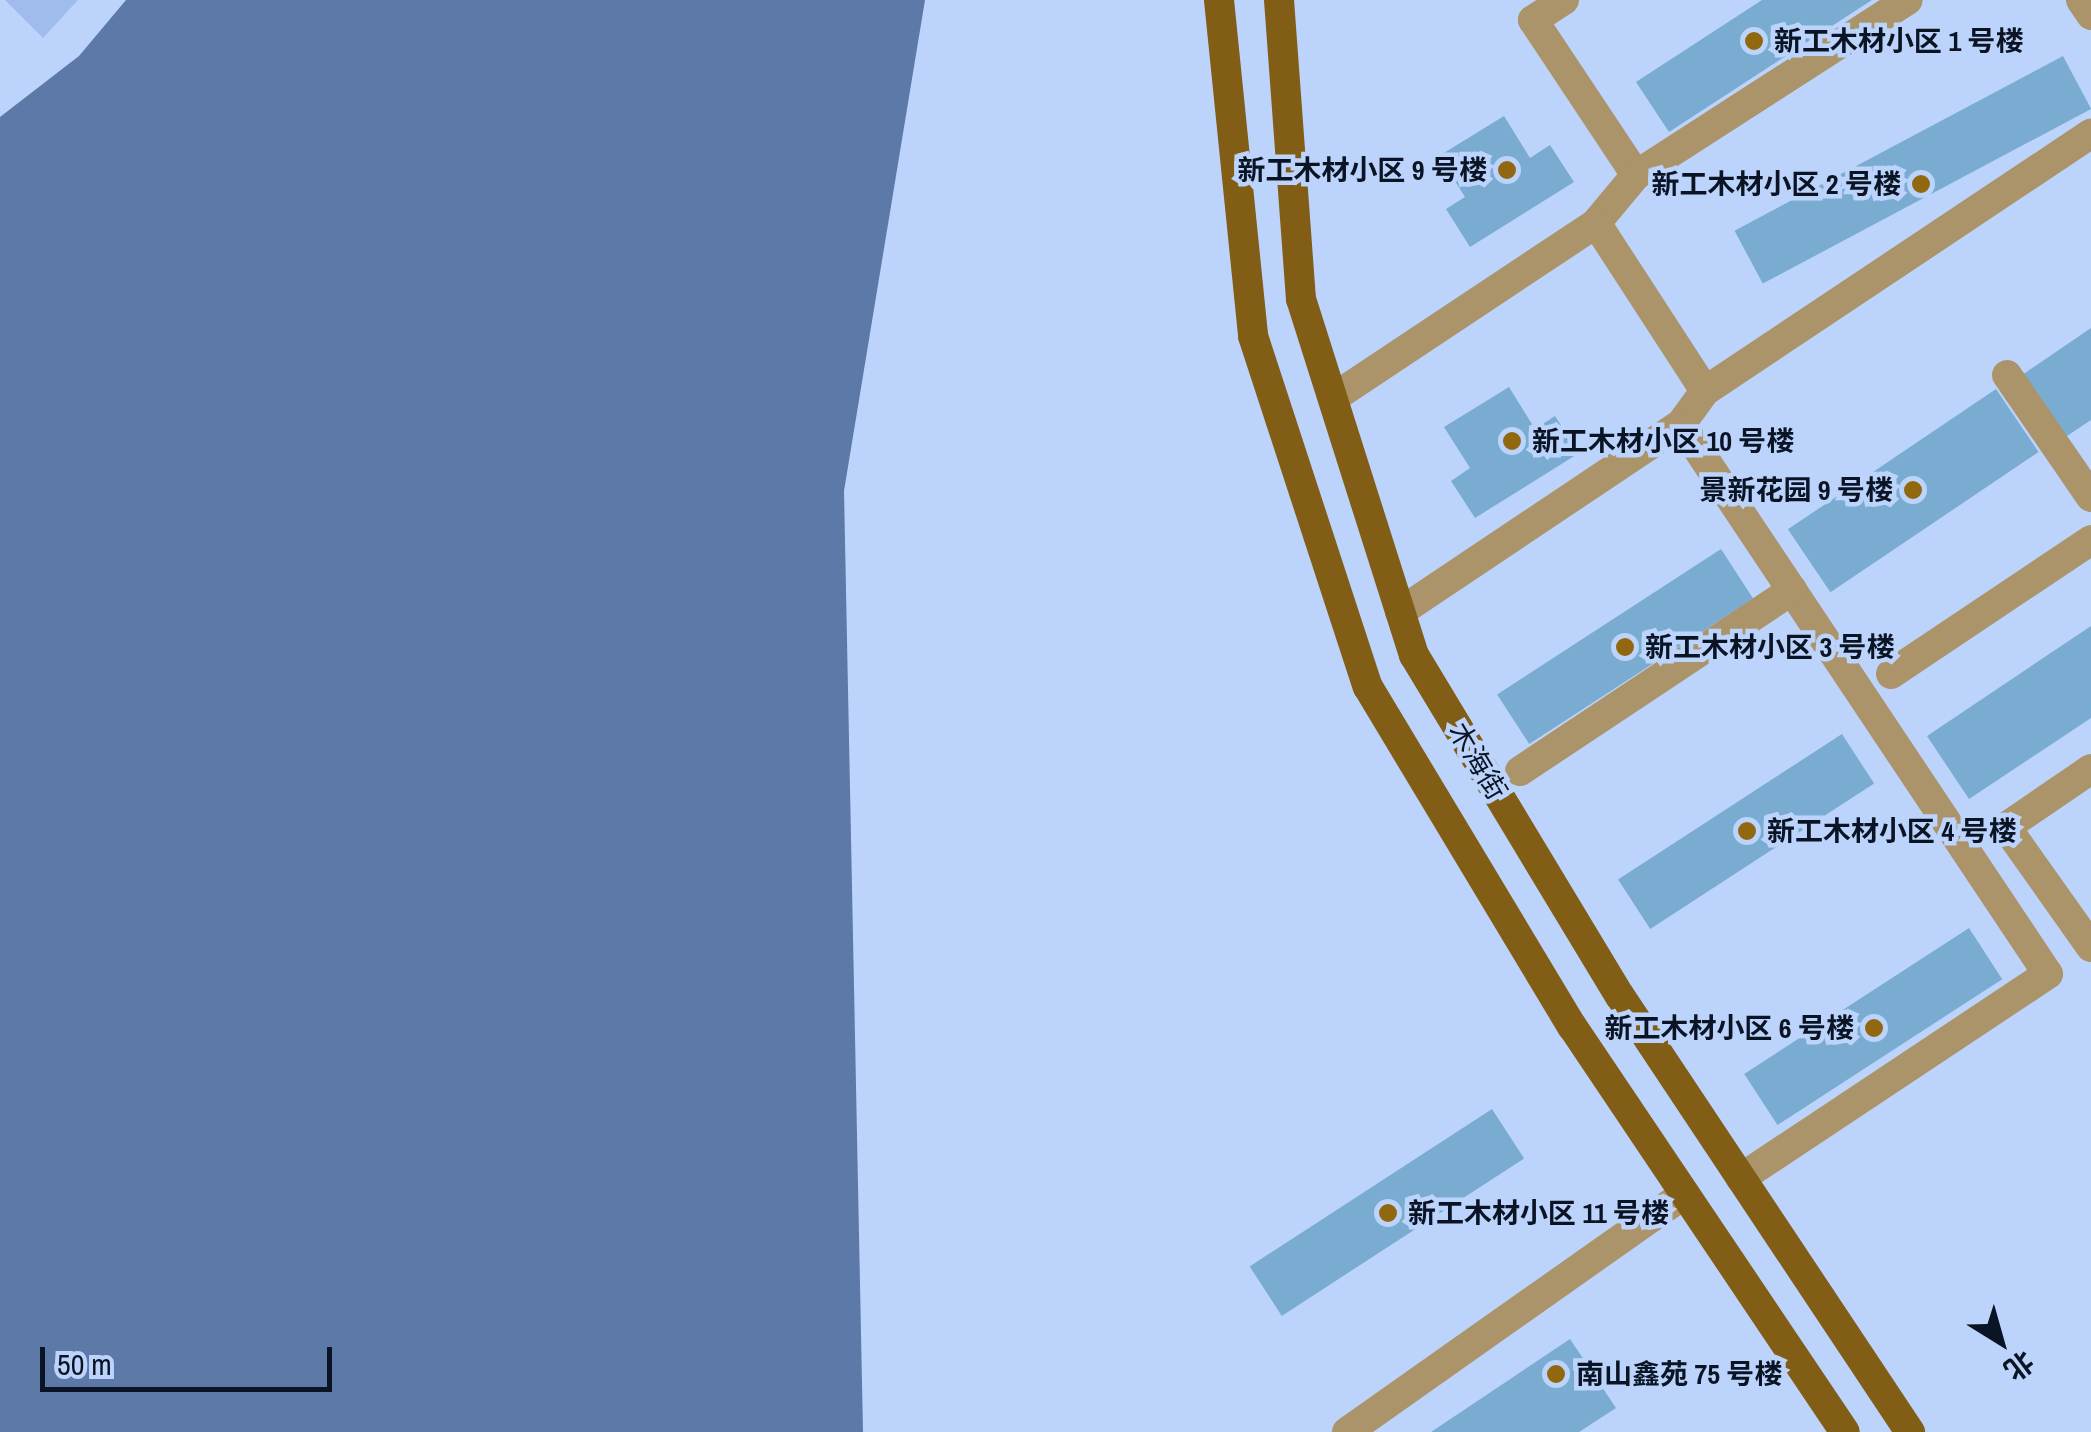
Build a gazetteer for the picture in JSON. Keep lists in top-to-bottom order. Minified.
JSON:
{"streets":{"main road":["木海街"]},"places":["新工木材小区 1 号楼","新工木材小区 9 号楼","新工木材小区 2 号楼","新工木材小区 10 号楼","景新花园 9 号楼","新工木材小区 3 号楼","新工木材小区 4 号楼","新工木材小区 6 号楼","新工木材小区 11 号楼","南山鑫苑 75 号楼"],"scale_bar":"50 m","north":"bottom right"}
